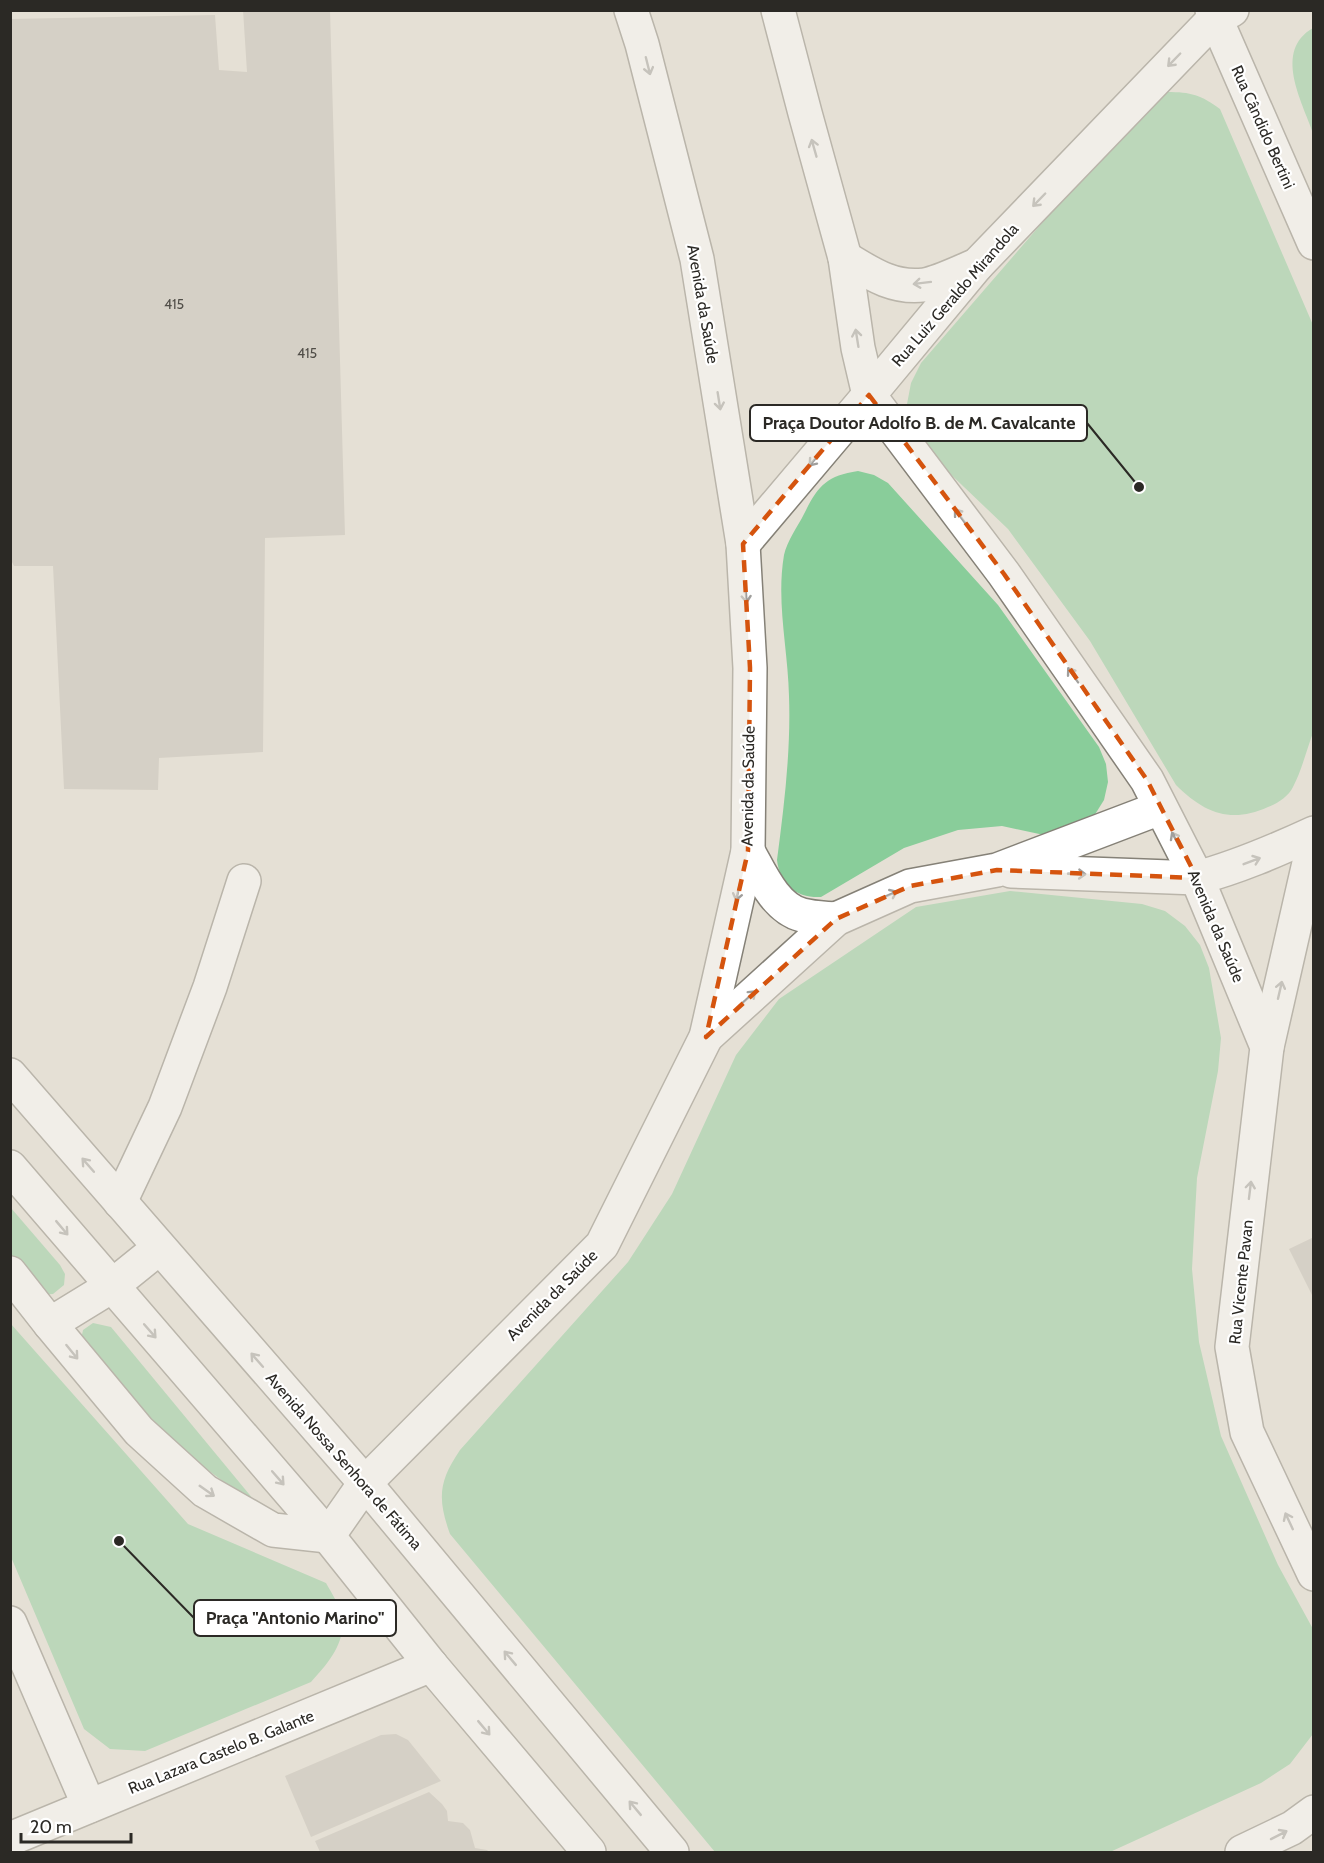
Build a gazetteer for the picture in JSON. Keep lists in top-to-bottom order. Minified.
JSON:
{"streets":{"main road":["Rua Cândido Bertini","Rua Luiz Geraldo Mirandola","Avenida da Saúde","Rua Vicente Pavan","Avenida Nossa Senhora de Fátima","Rua Lazara Castelo B. Galante"]},"crossings":[["Rua Cândido Bertini","Rua Luiz Geraldo Mirandola"],["Rua Luiz Geraldo Mirandola","Avenida da Saúde"],["Avenida da Saúde","Rua Vicente Pavan"],["Avenida da Saúde","Avenida Nossa Senhora de Fátima"]],"one_way":["Rua Luiz Geraldo Mirandola","Rua Vicente Pavan"],"places":["Praça Doutor Adolfo B. de M. Cavalcante","Praça \"Antonio Marino\""],"house_numbers":["415","415"],"scale_bar":"20 m"}
